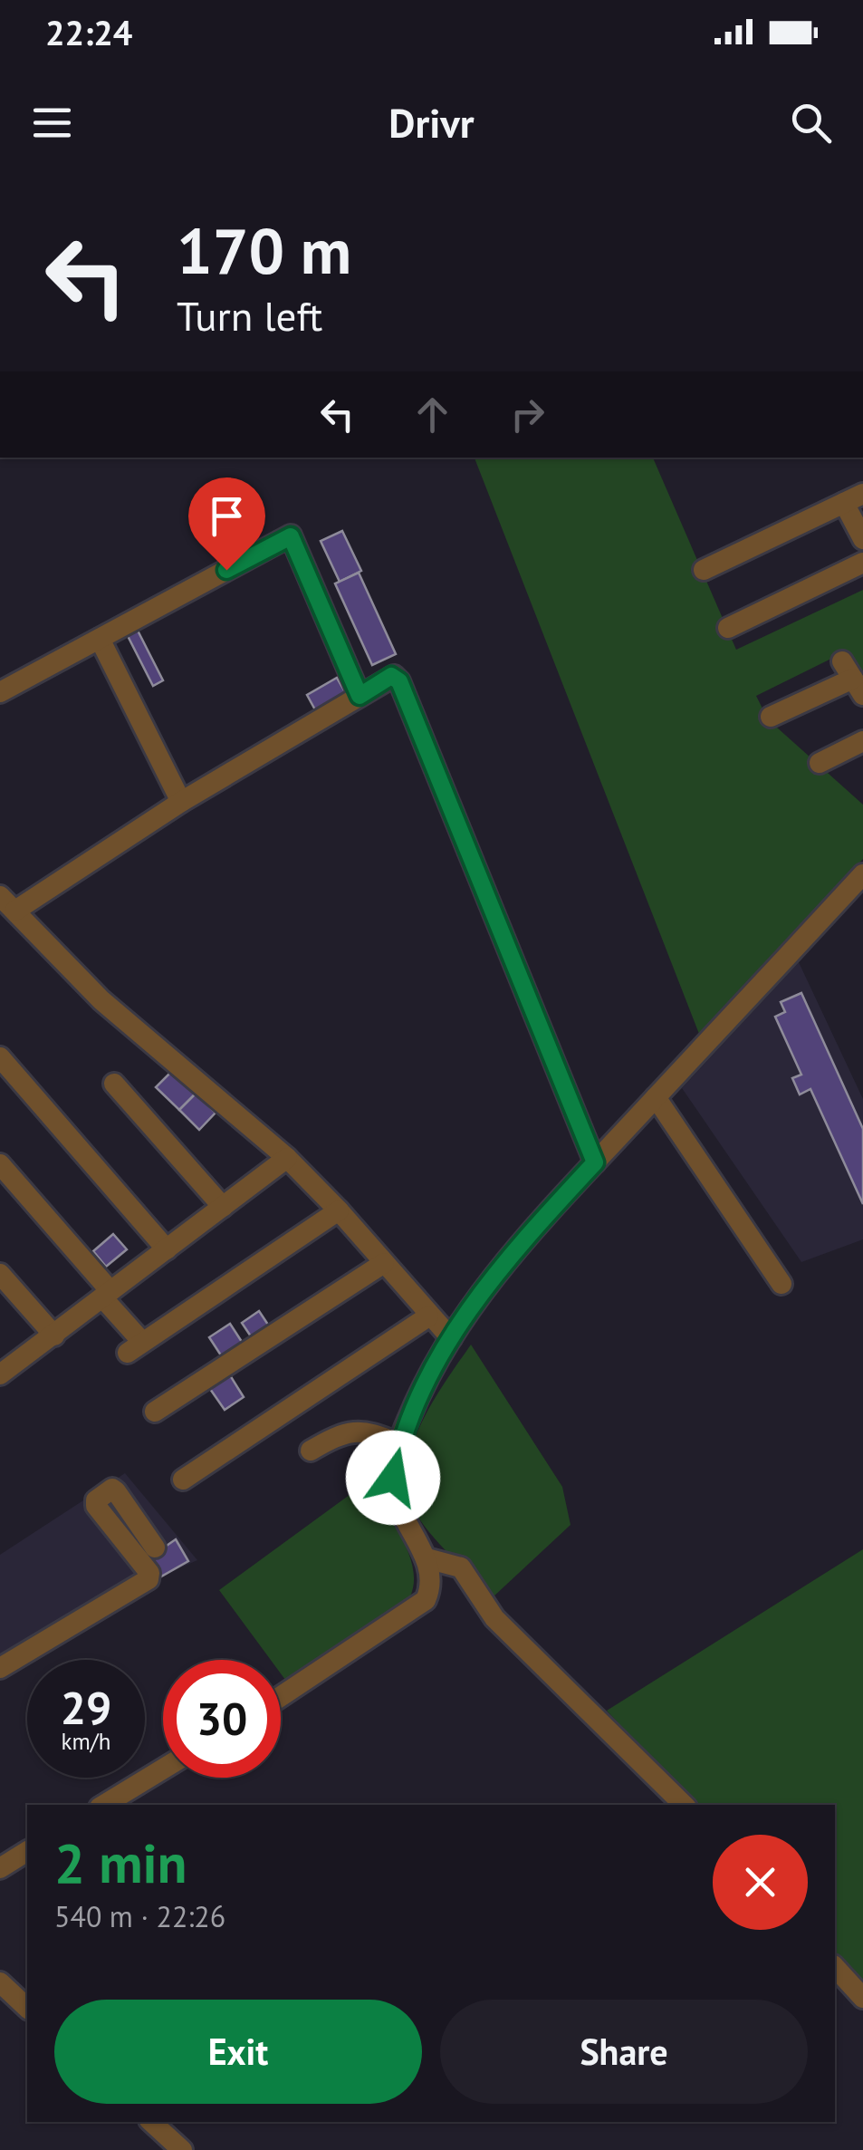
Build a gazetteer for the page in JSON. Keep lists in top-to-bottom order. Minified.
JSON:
{"page":{"status":"22:24","header":"Drivr","turn":["170 m","Turn left"],"speed":"29 km/h","limit":"30","heading":["2 min","540 m · 22:26"],"buttons":["Exit","Share"]}}
